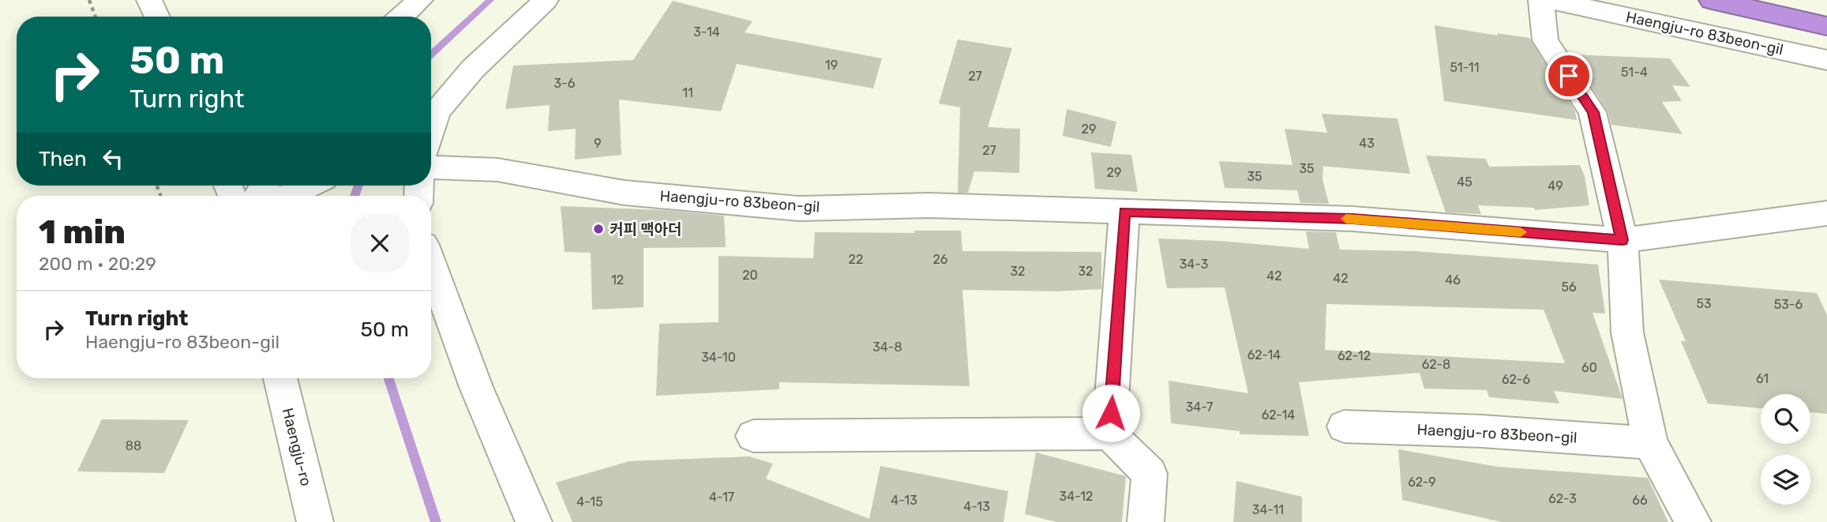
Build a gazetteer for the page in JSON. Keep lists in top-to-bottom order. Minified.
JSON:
{"streets":{"street":["Haengju-ro 83beon-gil","Haengju-ro"]},"places":["커피 맥아더"],"house_numbers":["3-14","19","51-11","51-4","27","3-6","11","29","9","43","27","35","29","35","45","49","22","26","34-3","32","32","20","42","42","12","46","56","53","53-6","34-8","62-14","62-12","34-10","62-8","60","61","62-6","34-7","62-14","88","62-9","34-12","4-17","62-3","4-13","66","4-15","4-13","34-11"],"page":{"turn":["50 m","Turn right"],"then":"Then","heading":["1 min","200 m · 20:29"],"list":[{"name":"Turn right","note":"Haengju-ro 83beon-gil","value":"50 m"}]}}
